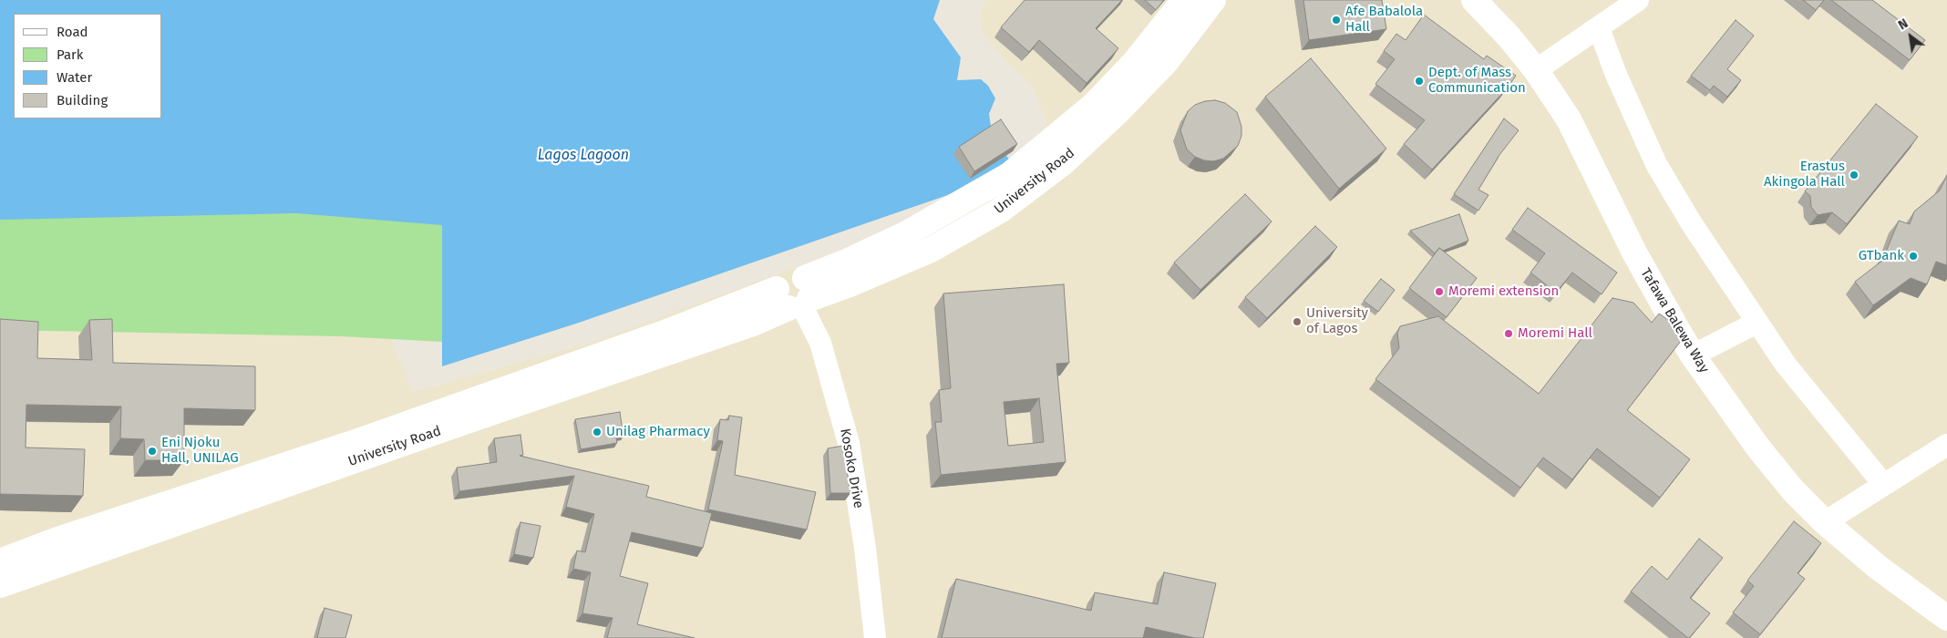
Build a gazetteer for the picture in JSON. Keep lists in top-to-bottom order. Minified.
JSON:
{"streets":{"main road":["University Road","Tafawa Balewa Way"],"street":["Kosoko Drive"]},"crossings":[["University Road","Kosoko Drive"]],"water":["Lagos Lagoon"],"places":["Afe Babalola Hall","Dept. of Mass Communication","Erastus Akingola Hall","GTbank","Moremi extension","University of Lagos","Moremi Hall","Unilag Pharmacy","Eni Njoku Hall, UNILAG"],"legend":["Road","Park","Water","Building"],"north":"top left"}
